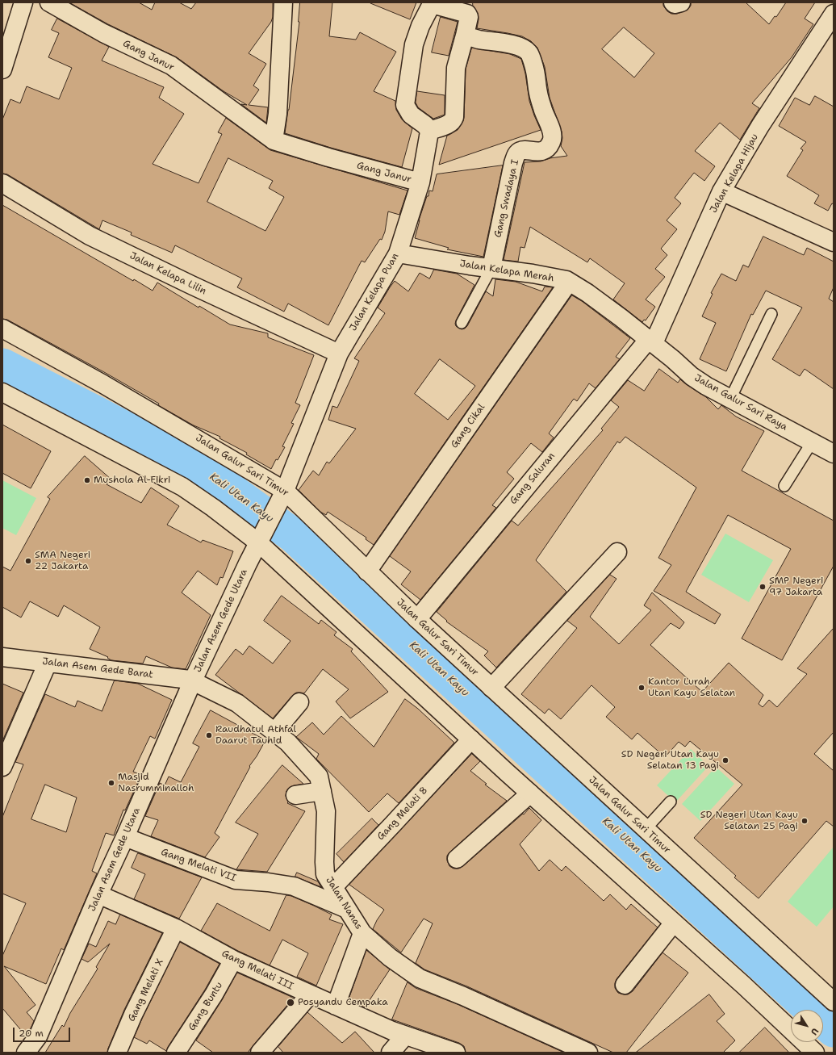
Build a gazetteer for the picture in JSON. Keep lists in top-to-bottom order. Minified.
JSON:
{"streets":{"street":["Gang Janur","Jalan Kelapa Hijau","Gang Swadaya I","Jalan Kelapa Merah","Jalan Kelapa Lilin","Jalan Kelapa Puan","Jalan Galur Sari Raya","Gang Cikal","Jalan Galur Sari Timur","Gang Saluran","Jalan Asem Gede Utara","Jalan Asem Gede Barat","Gang Melati 8","Gang Melati VII","Jalan Nanas","Gang Melati III","Gang Melati X","Gang Buntu"]},"crossings":[["Gang Janur","Jalan Kelapa Puan"],["Jalan Kelapa Hijau","Jalan Kelapa Merah"],["Jalan Kelapa Hijau","Jalan Galur Sari Raya"],["Jalan Kelapa Hijau","Gang Saluran"],["Gang Swadaya I","Jalan Kelapa Merah"],["Jalan Kelapa Merah","Jalan Kelapa Puan"],["Jalan Kelapa Merah","Jalan Galur Sari Raya"],["Jalan Kelapa Merah","Gang Cikal"],["Jalan Kelapa Merah","Gang Saluran"],["Jalan Kelapa Lilin","Jalan Kelapa Puan"],["Jalan Kelapa Puan","Jalan Galur Sari Timur"],["Jalan Kelapa Puan","Jalan Asem Gede Utara"],["Jalan Galur Sari Raya","Gang Saluran"],["Gang Cikal","Jalan Galur Sari Timur"],["Jalan Galur Sari Timur","Gang Saluran"],["Jalan Asem Gede Utara","Jalan Asem Gede Barat"],["Jalan Asem Gede Utara","Gang Melati VII"],["Jalan Asem Gede Utara","Jalan Nanas"],["Jalan Asem Gede Utara","Gang Melati III"],["Jalan Asem Gede Barat","Jalan Nanas"],["Gang Melati 8","Jalan Nanas"],["Gang Melati VII","Jalan Nanas"],["Gang Melati III","Gang Melati X"],["Gang Melati III","Gang Buntu"]],"water":["Kali Utan Kayu"],"places":["Mushola Al-Fikri","SMA Negeri 22 Jakarta","SMP Negeri 97 Jakarta","Kantor Lurah Utan Kayu Selatan","Raudhatul Athfal Daarut Tauhid","SD Negeri Utan Kayu Selatan 13 Pagi","Masjid Nasrumminalloh","SD Negeri Utan Kayu Selatan 25 Pagi","Posyandu Cempaka"],"scale_bar":"20 m","north":"bottom right"}
